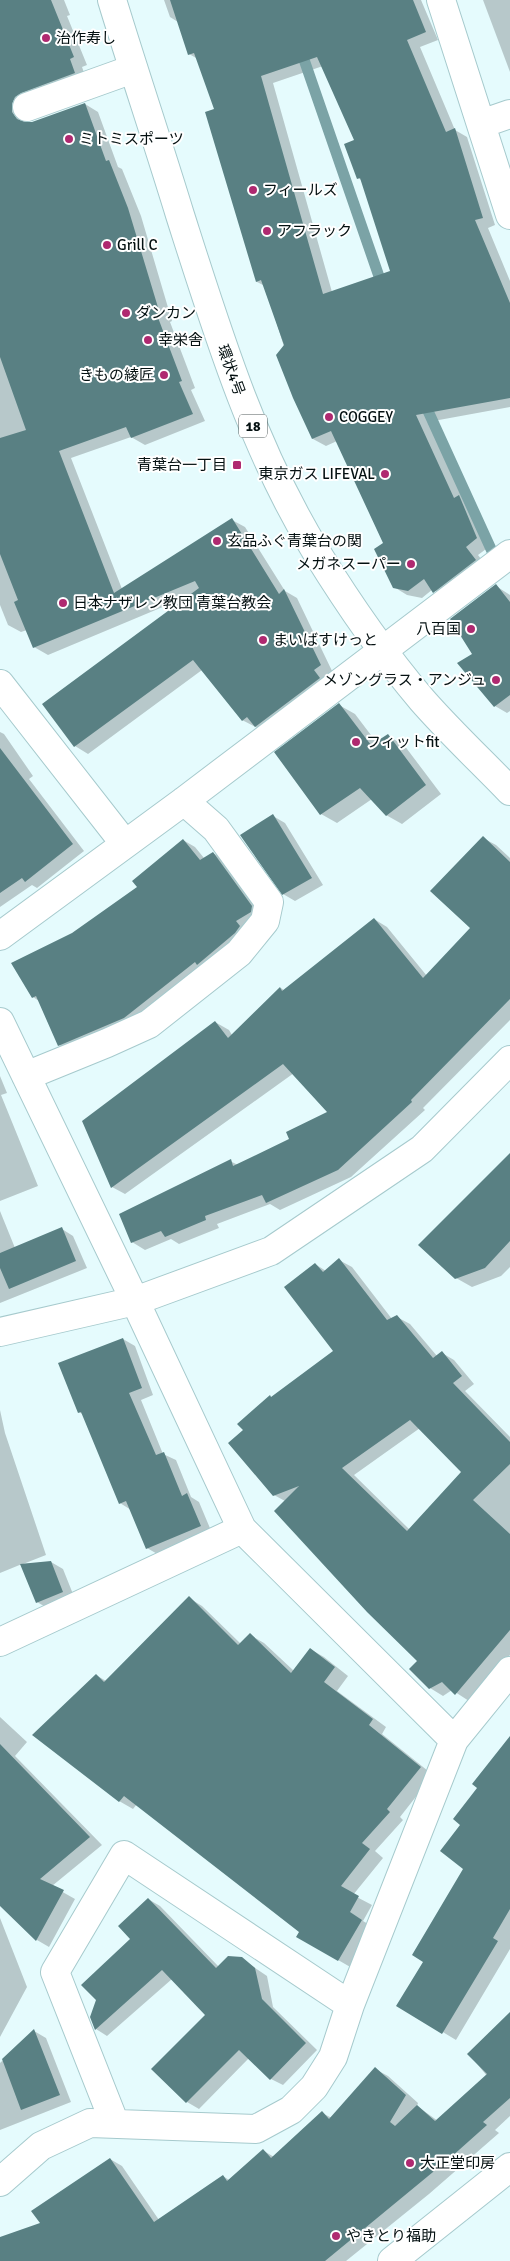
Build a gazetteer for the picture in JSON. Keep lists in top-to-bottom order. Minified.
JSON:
{"streets":{"street":["環状4号","18"]},"places":{"other":["治作寿し","ミトミスポーツ","フィールズ","アフラック","Grill C","ダンカン","幸栄舎","きもの綾匠","COGGEY","東京ガス LIFEVAL","玄品ふぐ青葉台の関","メガネスーパー","日本ナザレン教団 青葉台教会","八百国","まいばすけっと","メゾングラス・アンジュ","フィットfit","大正堂印房","やきとり福助"],"transit":["青葉台一丁目"]}}
